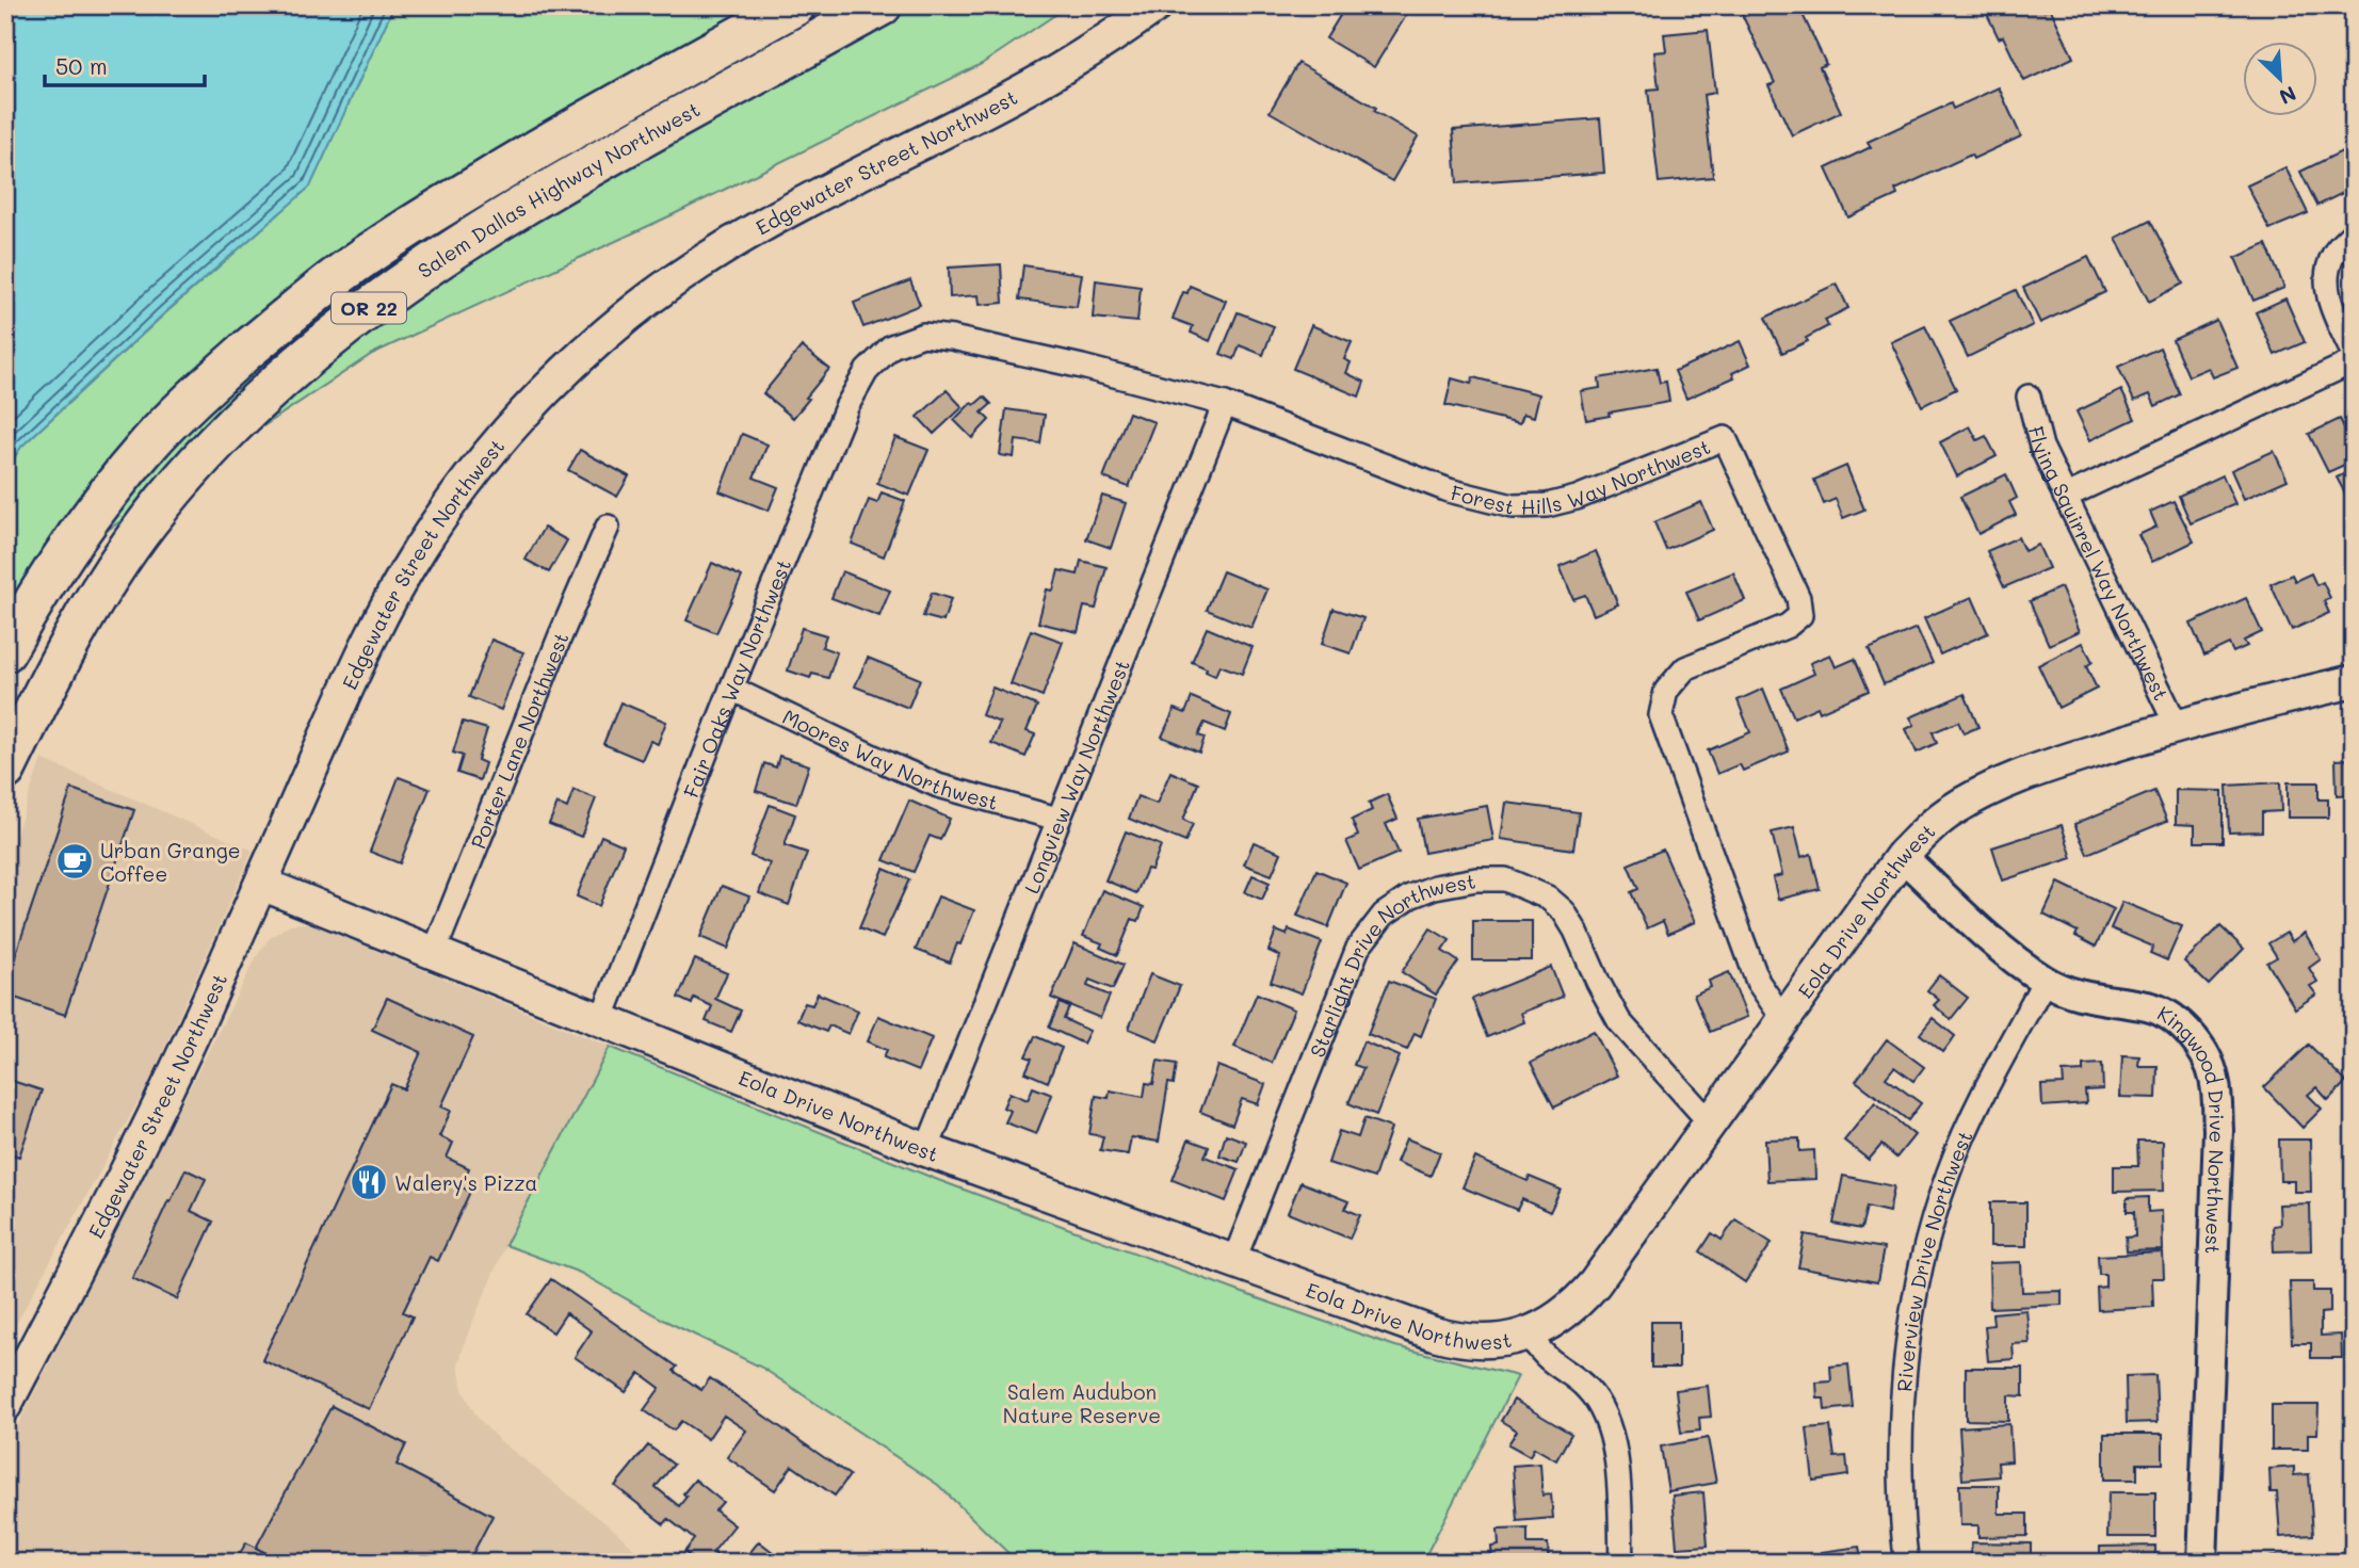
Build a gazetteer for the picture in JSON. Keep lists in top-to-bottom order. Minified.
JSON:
{"streets":{"highway":["Salem Dallas Highway Northwest","OR 22"],"main road":["Edgewater Street Northwest","Eola Drive Northwest"],"street":["Forest Hills Way Northwest","Flying Squirrel Way Northwest","Fair Oaks Way Northwest","Porter Lane Northwest","Moores Way Northwest","Longview Way Northwest","Starlight Drive Northwest","Kingwood Drive Northwest","Riverview Drive Northwest"]},"crossings":[["Edgewater Street Northwest","Eola Drive Northwest"],["Forest Hills Way Northwest","Fair Oaks Way Northwest"],["Forest Hills Way Northwest","Longview Way Northwest"],["Forest Hills Way Northwest","Eola Drive Northwest"],["Flying Squirrel Way Northwest","Eola Drive Northwest"],["Fair Oaks Way Northwest","Moores Way Northwest"],["Fair Oaks Way Northwest","Eola Drive Northwest"],["Porter Lane Northwest","Eola Drive Northwest"],["Moores Way Northwest","Longview Way Northwest"],["Longview Way Northwest","Eola Drive Northwest"],["Eola Drive Northwest","Starlight Drive Northwest"],["Eola Drive Northwest","Kingwood Drive Northwest"],["Kingwood Drive Northwest","Riverview Drive Northwest"]],"parks":["Salem Audubon Nature Reserve"],"places":{"cafe":["Urban Grange Coffee"],"restaurant":["Walery's Pizza"]},"scale_bar":"50 m","north":"bottom right"}
